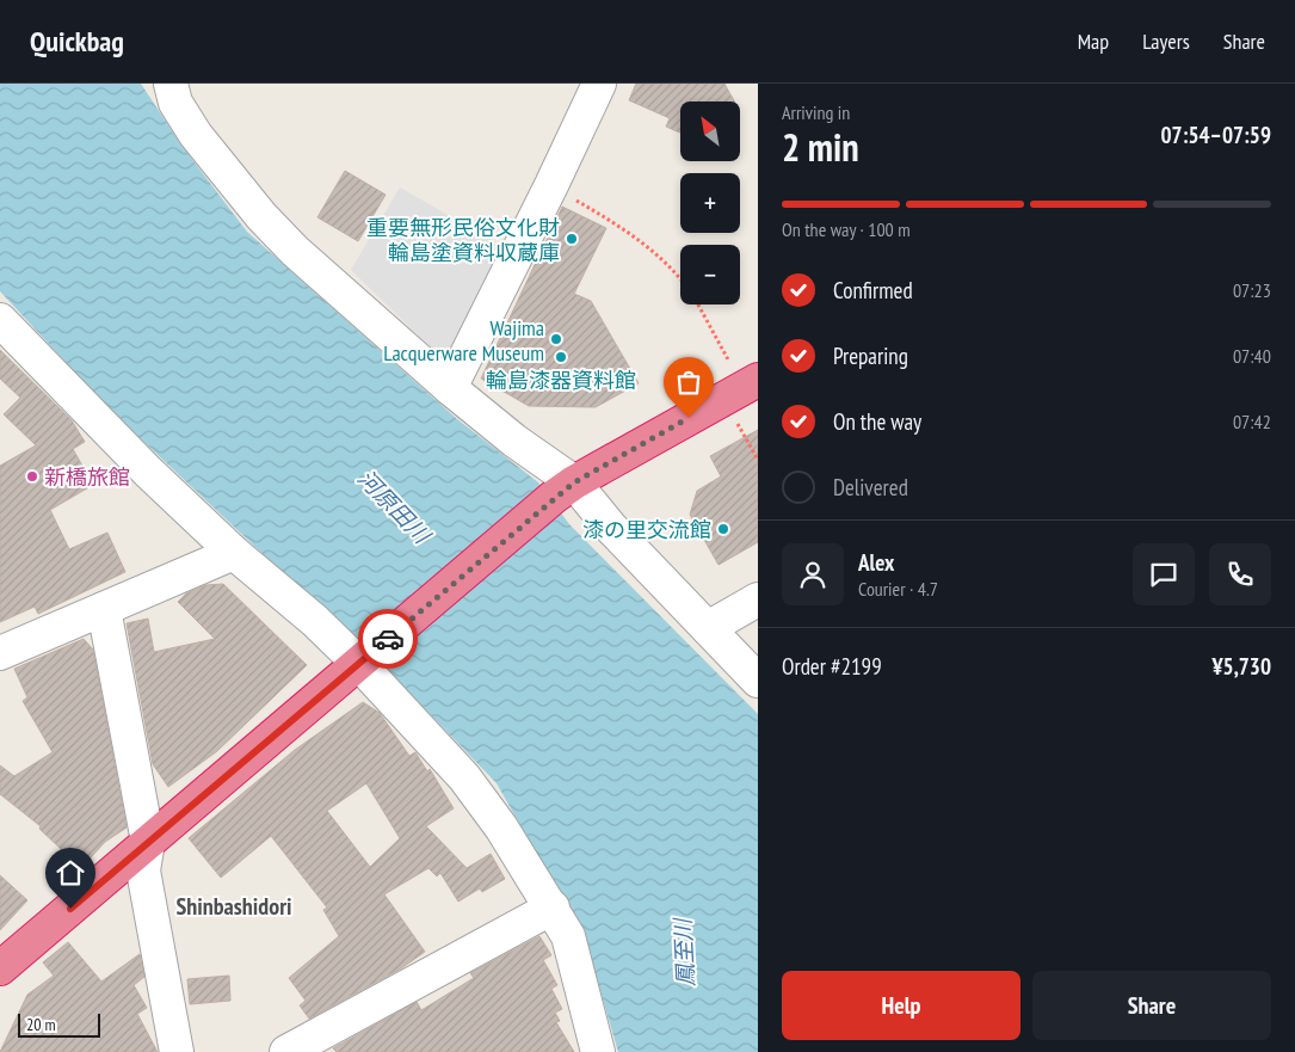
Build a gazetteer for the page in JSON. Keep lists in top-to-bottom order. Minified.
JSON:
{"districts":["Shinbashidori"],"water":["河原田川","鳳至川"],"places":["重要無形民俗文化財 輪島塗資料収蔵庫","Wajima Lacquerware Museum","輪島漆器資料館","新橋旅館","漆の里交流館"],"scale_bar":"20 m","north":"top left","page":{"header":"Quickbag","nav":["Map","Layers","Share"],"heading":["2 min","Arriving in","07:54–07:59"],"panel":["Alex","Courier · 4.7","Order #2199","¥5,730"],"map_buttons":["+","−"],"bar":"On the way · 100 m","list":[["Confirmed","07:23"],["Preparing","07:40"],["On the way","07:42"],"Delivered"],"buttons":["Help","Share"],"scale":"20 m"}}
